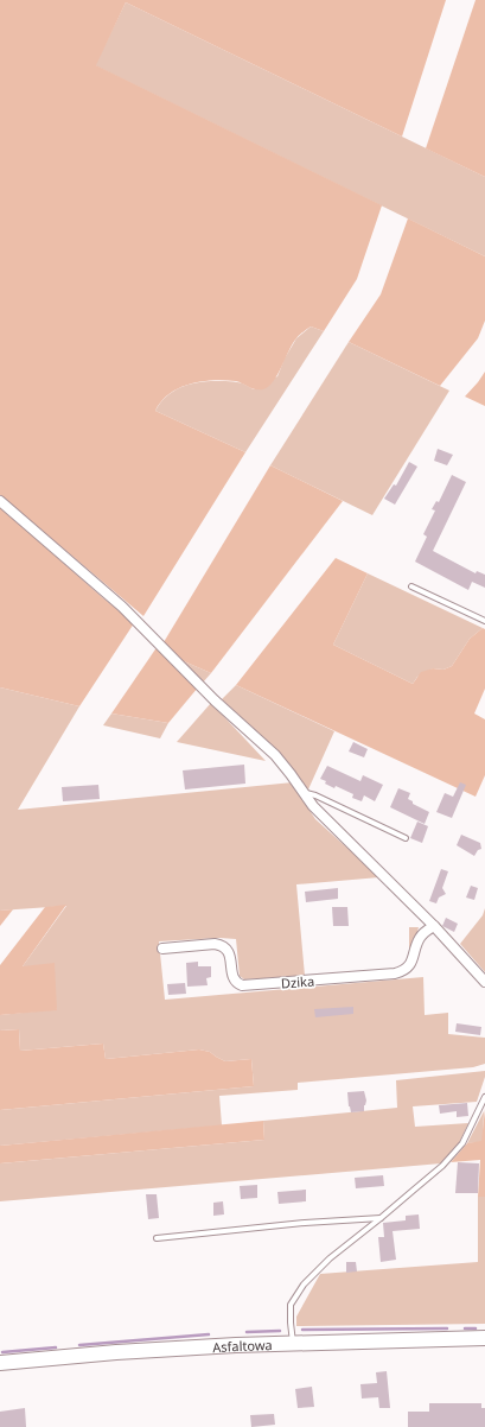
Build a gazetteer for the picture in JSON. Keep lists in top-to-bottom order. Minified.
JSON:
{"streets":{"street":["Dzika","Asfaltowa"]}}
